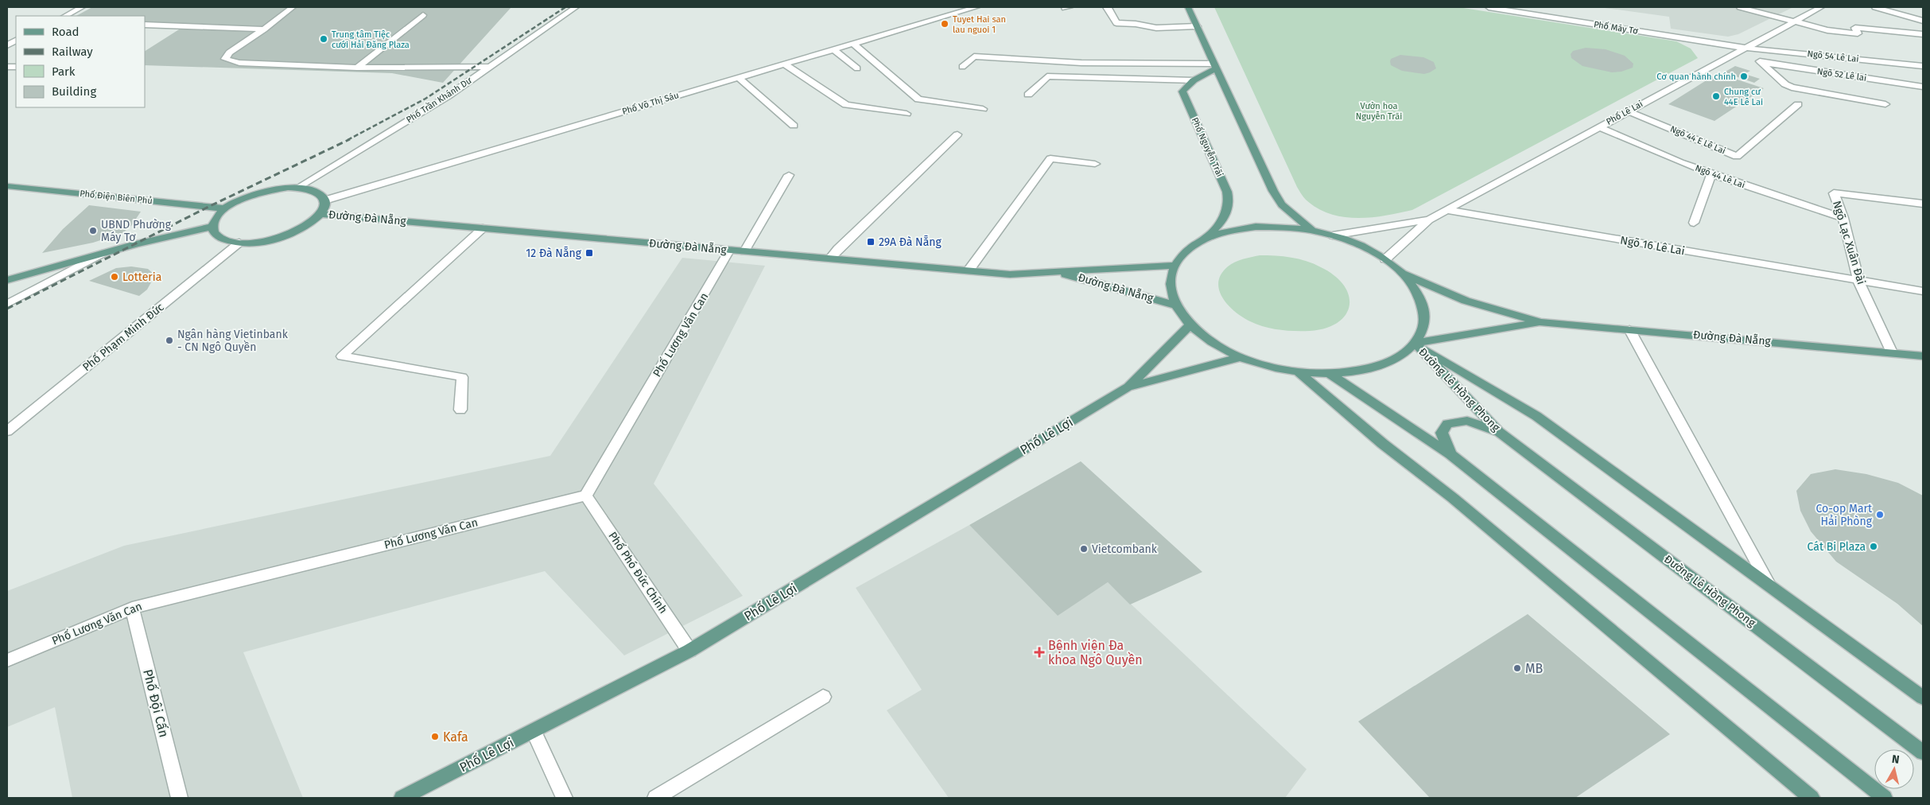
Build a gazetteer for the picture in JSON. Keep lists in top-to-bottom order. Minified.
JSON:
{"streets":{"main road":["Phố Nguyễn Trãi","Phố Điện Biên Phủ","Đường Đà Nẵng","Đường Lê Hồng Phong","Phố Lê Lợi"],"street":["Phố Máy Tơ","Ngõ 54 Lê Lai","Ngõ 52 Lê lai","Phố Trần Khánh Dư","Phố Võ Thị Sáu","Phố Lê Lai","Ngõ 44 E Lê Lai","Ngõ 44 Lê Lai","Ngõ Lạc Xuân Đài","Ngõ 16 Lê Lai","Phố Lương Văn Can","Phố Phạm Minh Đức","Phố Phó Đức Chính","Phố Đội Cấn"]},"crossings":[["Phố Máy Tơ","Ngõ 54 Lê Lai"],["Phố Máy Tơ","Phố Lê Lai"],["Ngõ 54 Lê Lai","Phố Lê Lai"],["Phố Lê Lai","Ngõ 44 E Lê Lai"],["Phố Lê Lai","Ngõ 44 Lê Lai"],["Phố Lê Lai","Ngõ 16 Lê Lai"],["Ngõ 44 Lê Lai","Ngõ Lạc Xuân Đài"],["Đường Đà Nẵng","Ngõ Lạc Xuân Đài"],["Đường Đà Nẵng","Phố Lương Văn Can"],["Đường Đà Nẵng","Đường Lê Hồng Phong"],["Ngõ Lạc Xuân Đài","Ngõ 16 Lê Lai"],["Phố Lương Văn Can","Phố Phó Đức Chính"],["Phố Lương Văn Can","Phố Đội Cấn"],["Phố Lê Lợi","Phố Phó Đức Chính"]],"parks":["Vườn hoa Nguyễn Trãi"],"places":{"other":["Tuyet Hai san lau nguoi 1","Trung tâm Tiệc cưới Hải Đăng Plaza","Cơ quan hành chính","Chung cư 44E Lê Lai","UBND Phường Máy Tơ","Lotteria","Ngân hàng Vietinbank - CN Ngô Quyền","Co-op Mart Hải Phòng","Cát Bi Plaza","Vietcombank","MB","Kafa"],"transit":["29A Đà Nẵng","12 Đà Nẵng"],"health":["Bệnh viện Đa khoa Ngô Quyền"]},"legend":["Road","Railway","Park","Building"],"north":"top"}
